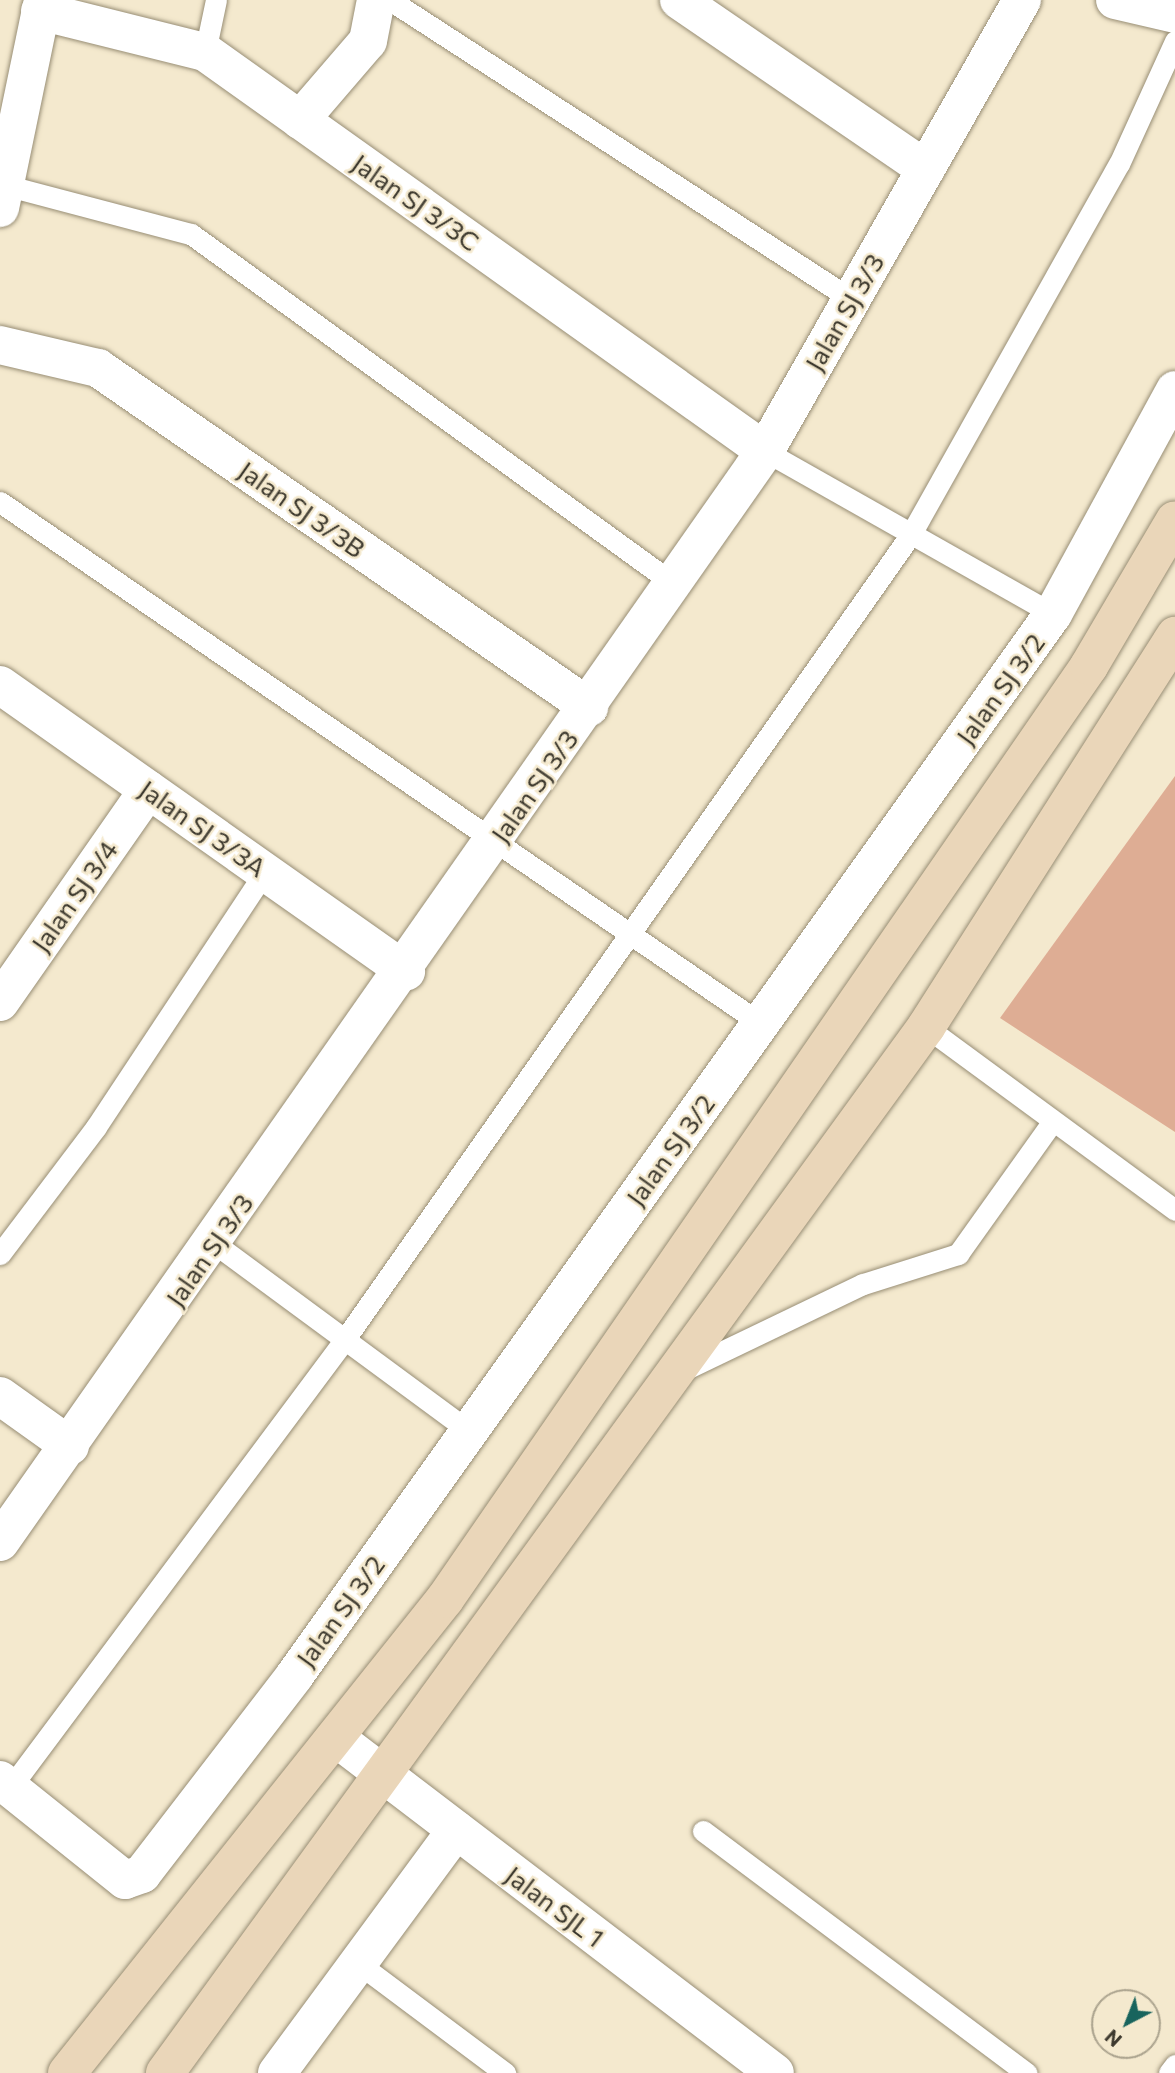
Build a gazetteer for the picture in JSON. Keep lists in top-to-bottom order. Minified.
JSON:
{"streets":{"street":["Jalan SJ 3/3C","Jalan SJ 3/3","Jalan SJ 3/3B","Jalan SJ 3/2","Jalan SJ 3/3A","Jalan SJ 3/4","Jalan SJL 1"]},"crossings":[["Jalan SJ 3/3C","Jalan SJ 3/3"],["Jalan SJ 3/3","Jalan SJ 3/3B"],["Jalan SJ 3/3","Jalan SJ 3/3A"],["Jalan SJ 3/3A","Jalan SJ 3/4"]],"north":"bottom left"}
